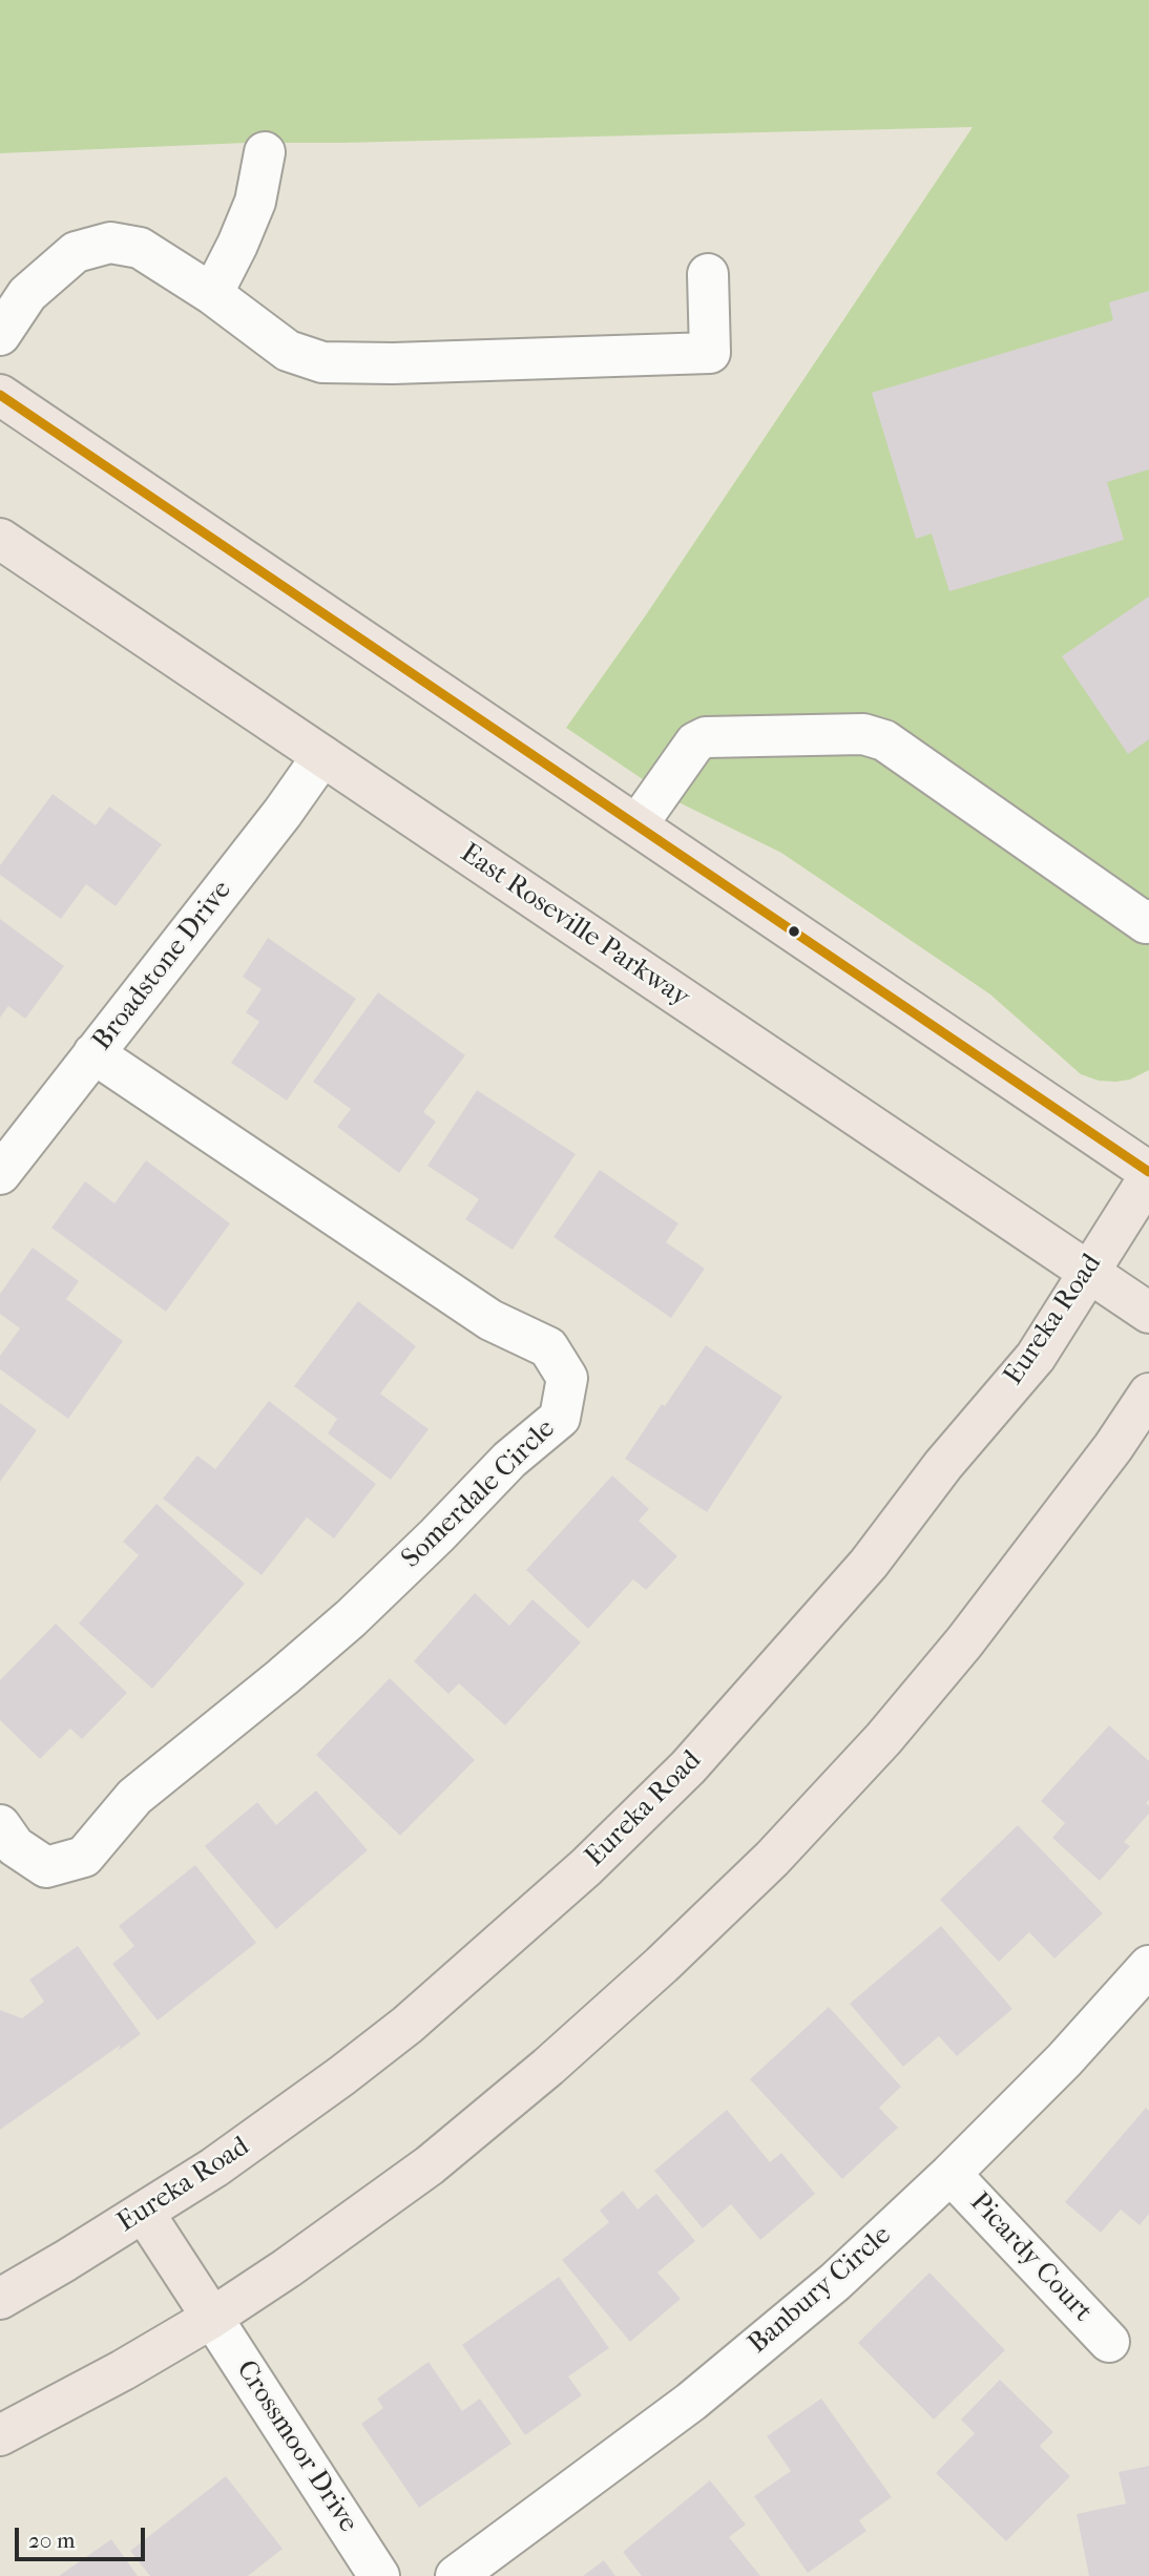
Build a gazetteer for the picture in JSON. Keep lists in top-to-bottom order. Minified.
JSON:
{"streets":{"main road":["East Roseville Parkway","Eureka Road"],"street":["Broadstone Drive","Somerdale Circle","Picardy Court","Banbury Circle","Crossmoor Drive"]},"crossings":[["East Roseville Parkway","Broadstone Drive"],["East Roseville Parkway","Eureka Road"],["Broadstone Drive","Somerdale Circle"],["Picardy Court","Banbury Circle"]],"scale_bar":"20 m"}
